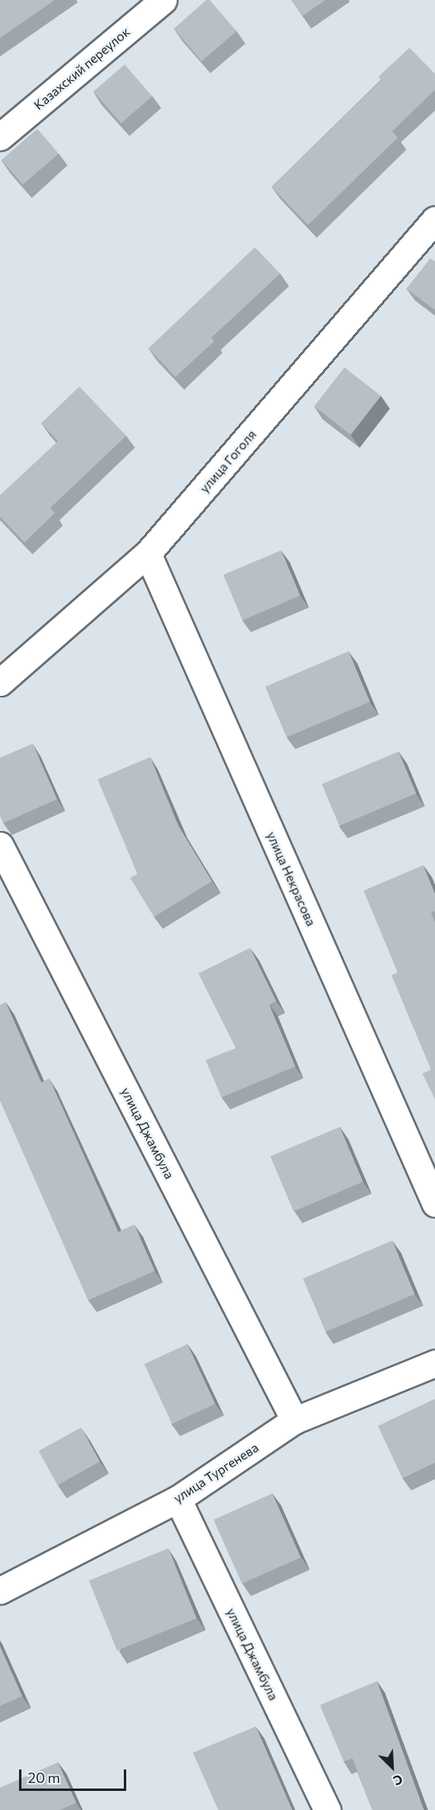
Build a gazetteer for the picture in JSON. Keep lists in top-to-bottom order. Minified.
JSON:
{"streets":{"street":["Казахский переулок","улица Гоголя","улица Некрасова","улица Джамбула","улица Тургенева"]},"crossings":[["улица Гоголя","улица Некрасова"],["улица Джамбула","улица Тургенева"]],"scale_bar":"20 m","north":"bottom right"}
